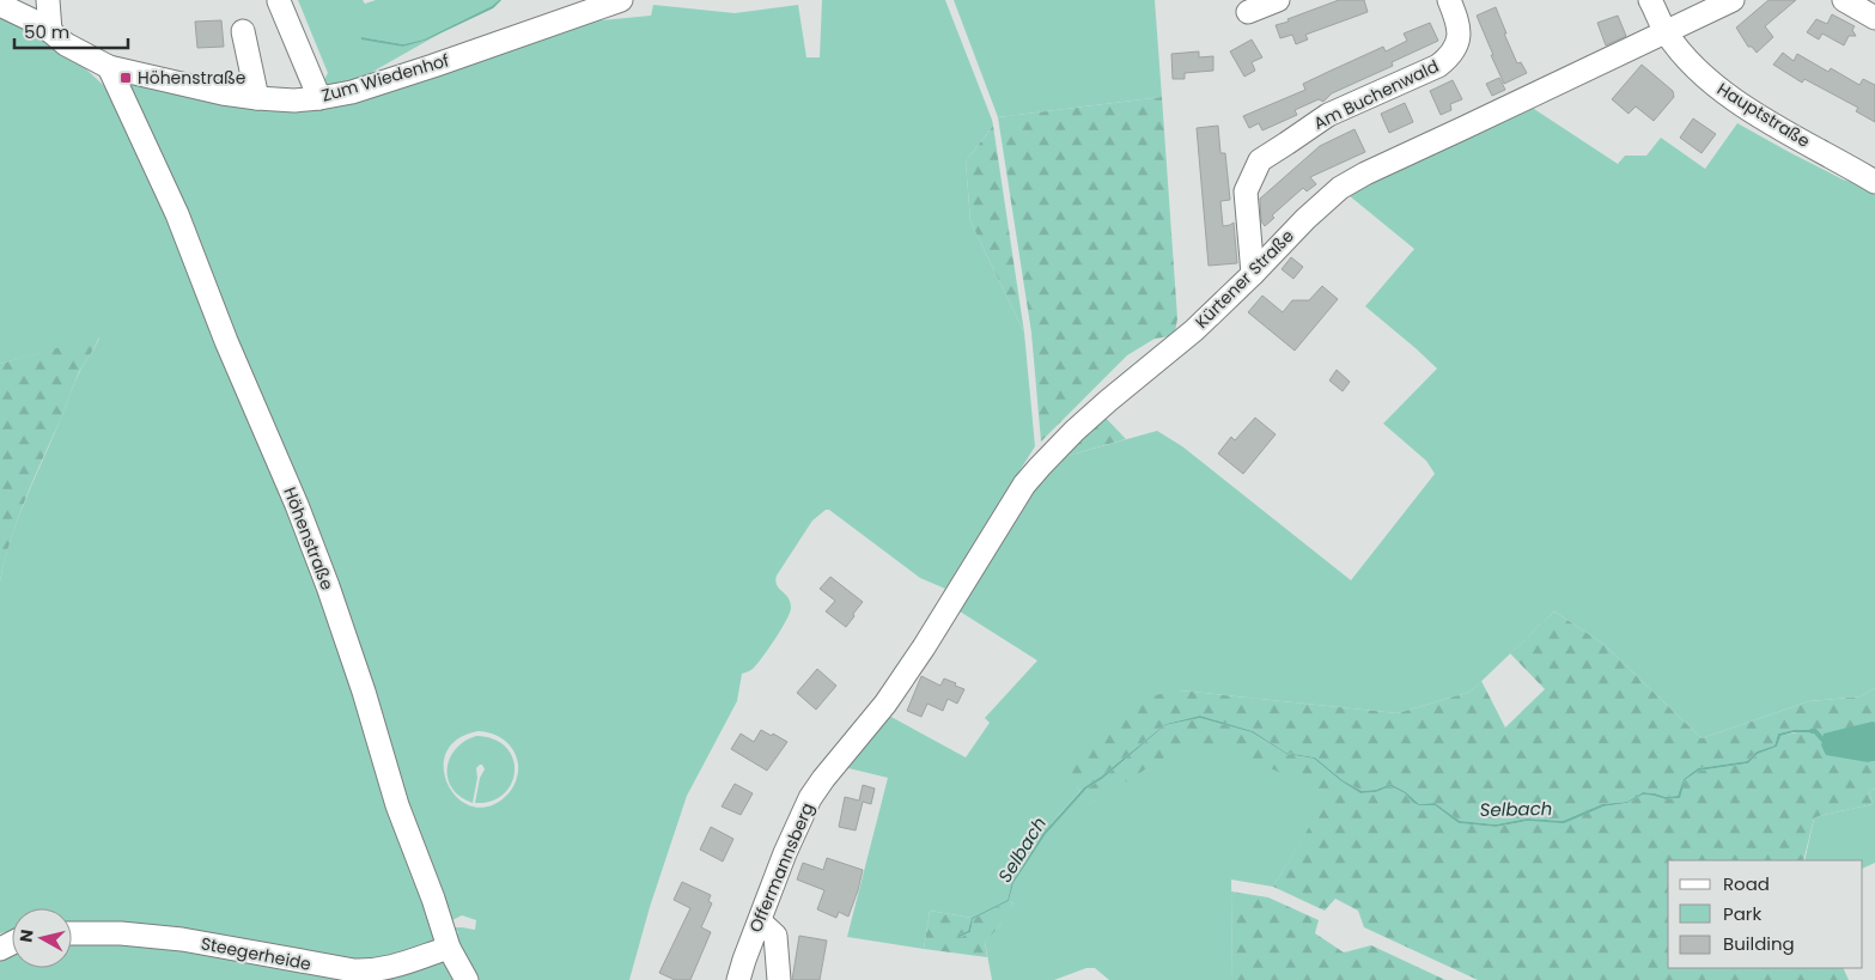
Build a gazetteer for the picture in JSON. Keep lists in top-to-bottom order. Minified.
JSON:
{"streets":{"street":["Zum Wiedenhof","Am Buchenwald","Hauptstraße","Kürtener Straße","Höhenstraße","Offermannsberg","Steegerheide"]},"crossings":[["Zum Wiedenhof","Höhenstraße"],["Am Buchenwald","Kürtener Straße"],["Hauptstraße","Kürtener Straße"],["Kürtener Straße","Offermannsberg"],["Höhenstraße","Steegerheide"]],"water":["Selbach"],"places":{"transit":["Höhenstraße"]},"legend":["Road","Park","Building"],"scale_bar":"50 m","north":"left"}
